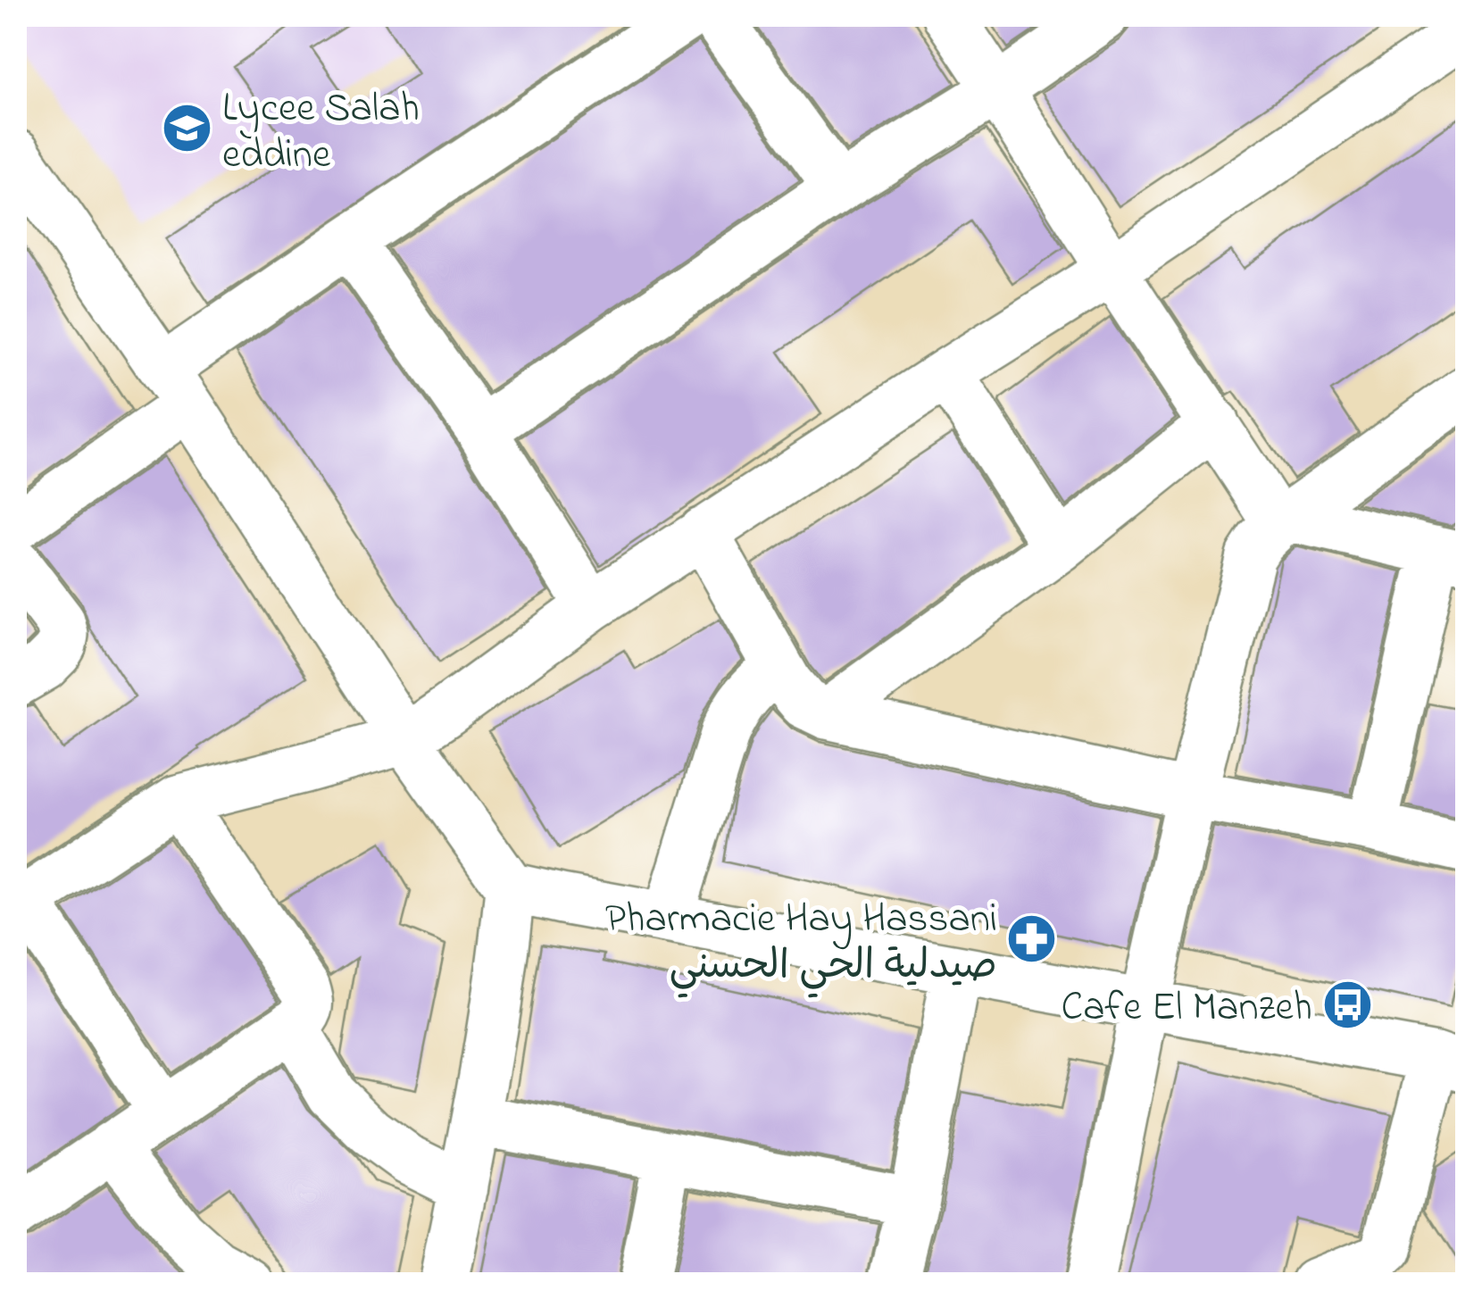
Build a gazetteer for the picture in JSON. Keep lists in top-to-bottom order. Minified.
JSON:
{"places":{"school or university":["Lycee Salah eddine"],"pharmacy":["Pharmacie Hay Hassani صيدلية الحي الحسني"],"bus stop":["Cafe El Manzeh"]}}
